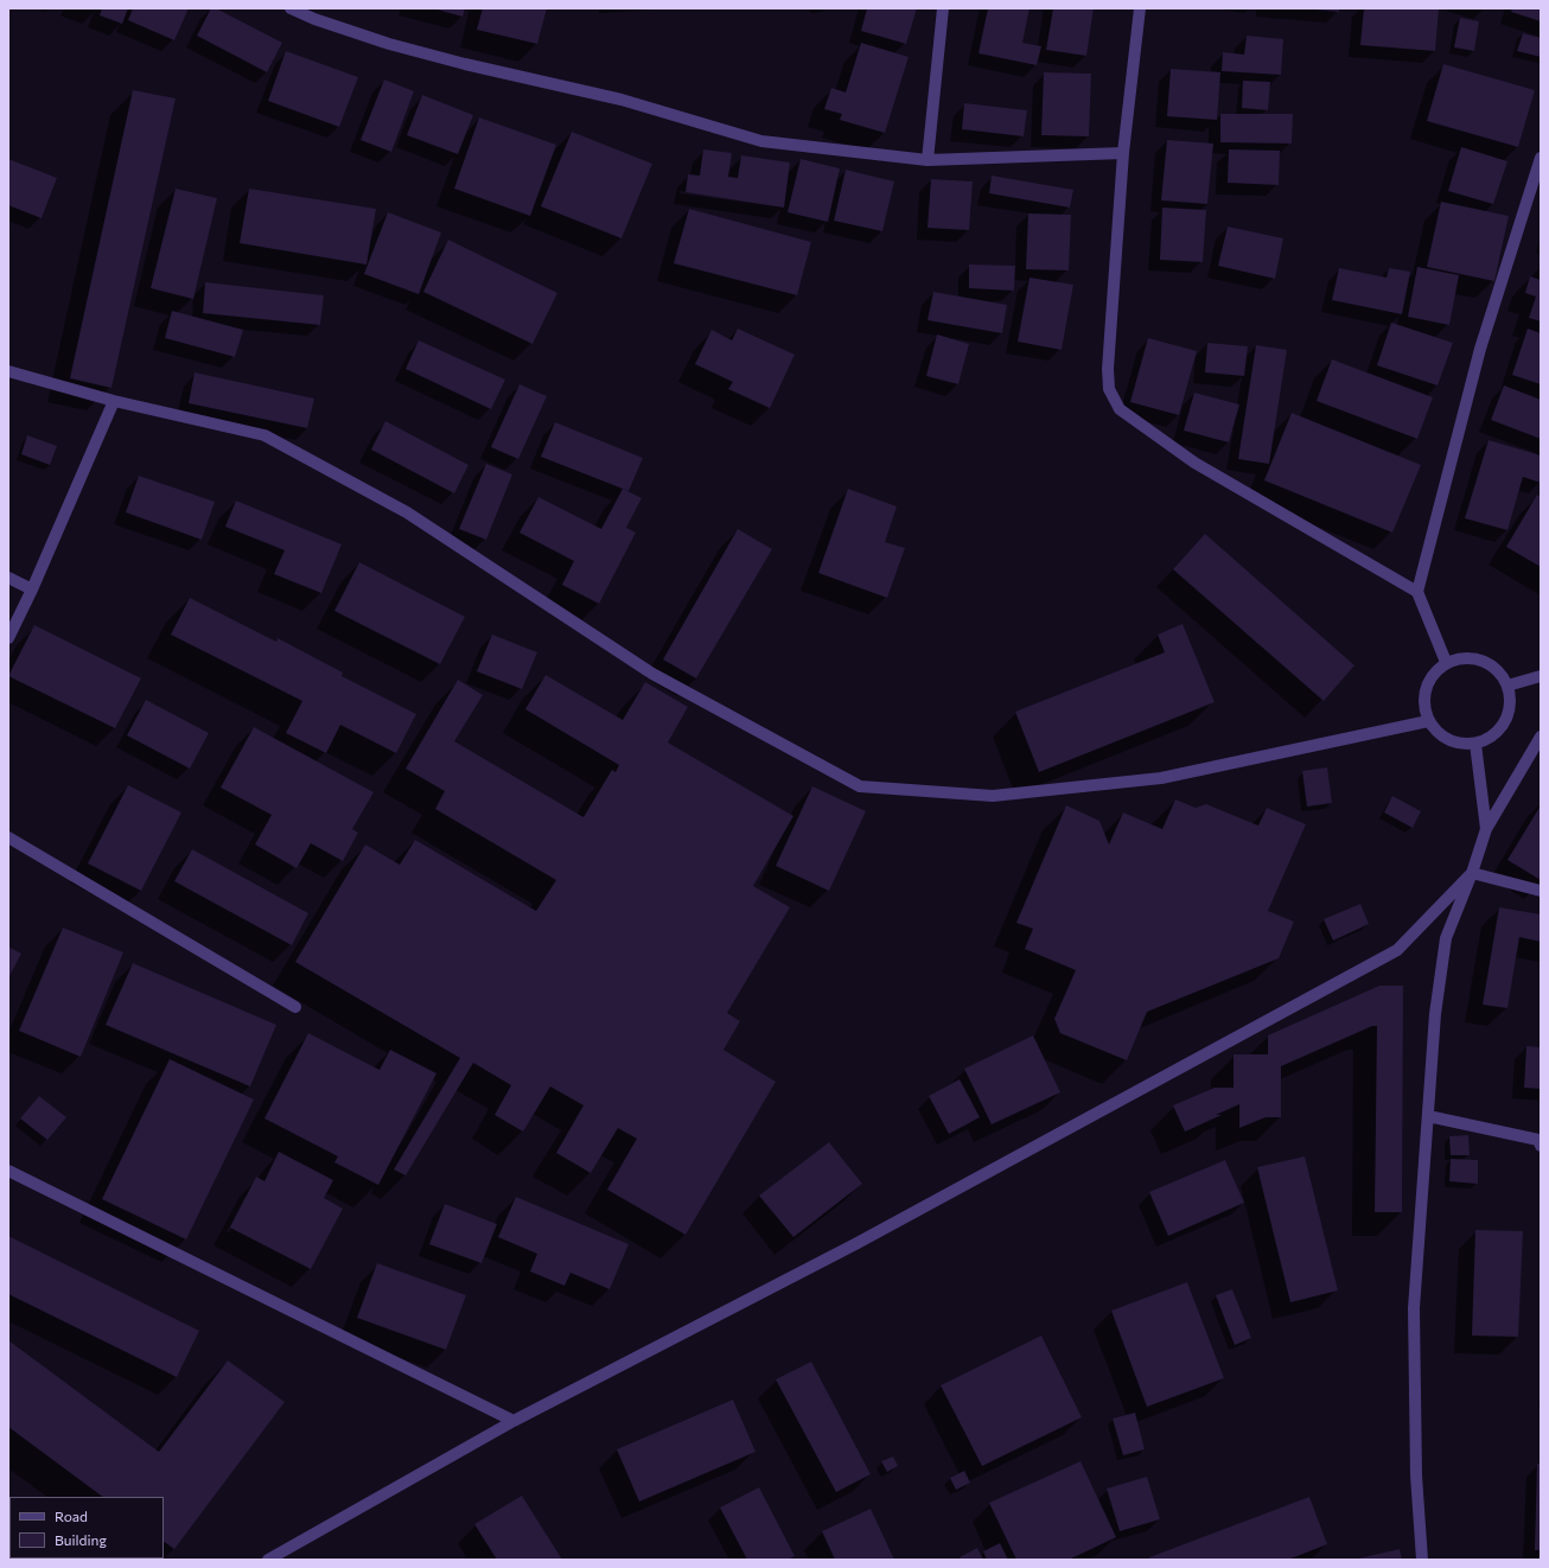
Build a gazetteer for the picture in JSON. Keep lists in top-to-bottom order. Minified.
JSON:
{"legend":["Road","Building"]}
